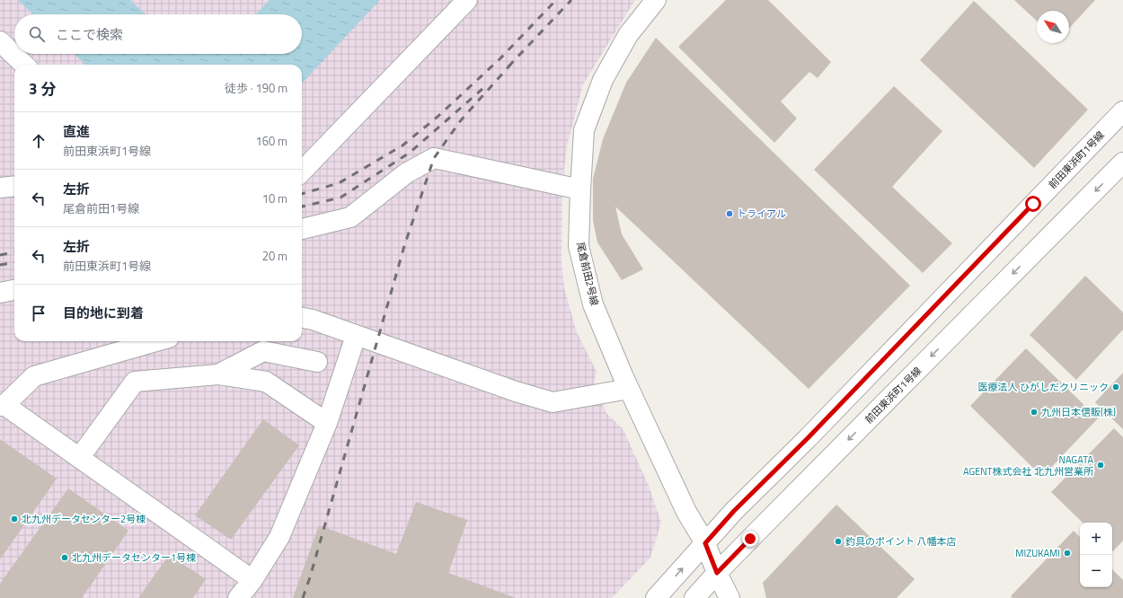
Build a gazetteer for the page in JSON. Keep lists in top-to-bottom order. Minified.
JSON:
{"streets":{"street":["前田東浜町1号線","尾倉前田2号線"]},"crossings":[["前田東浜町1号線","尾倉前田2号線"]],"places":["トライアル","医療法人 ひがしだクリニック","九州日本信販(株)","NAGATA AGENT株式会社 北九州営業所","北九州データセンター2号棟","釣具のポイント 八幡本店","MIZUKAMI","北九州データセンター1号棟"],"north":"top left","page":{"search":"ここで検索","heading":["3 分","徒歩 · 190 m"],"list":[["直進","前田東浜町1号線","160 m"],["左折","尾倉前田1号線","10 m"],["左折","前田東浜町1号線","20 m"],"目的地に到着"],"map_buttons":["+","−"]}}
